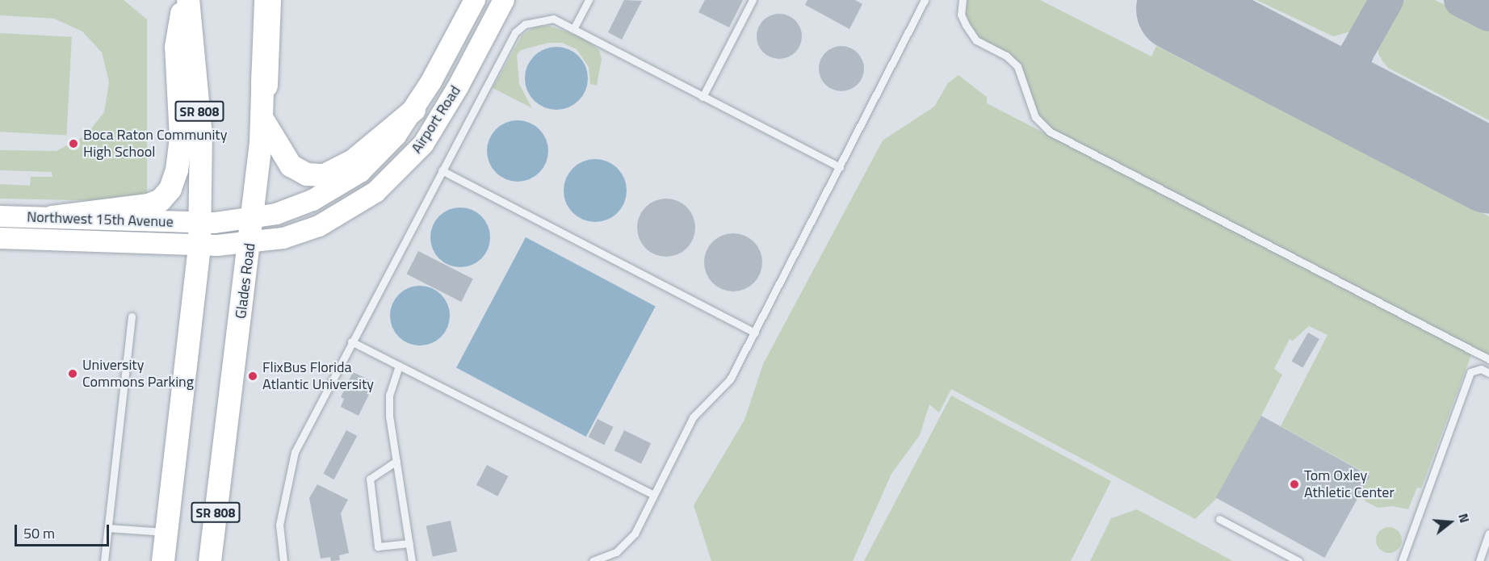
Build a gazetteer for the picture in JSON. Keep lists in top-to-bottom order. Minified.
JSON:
{"streets":{"main road":["SR 808","Glades Road"],"street":["Airport Road","Northwest 15th Avenue"]},"crossings":[["SR 808","Airport Road"],["SR 808","Northwest 15th Avenue"],["Airport Road","Northwest 15th Avenue"],["Airport Road","Glades Road"]],"places":["Boca Raton Community High School","University Commons Parking","FlixBus Florida Atlantic University","Tom Oxley Athletic Center"],"scale_bar":"50 m","north":"right"}
